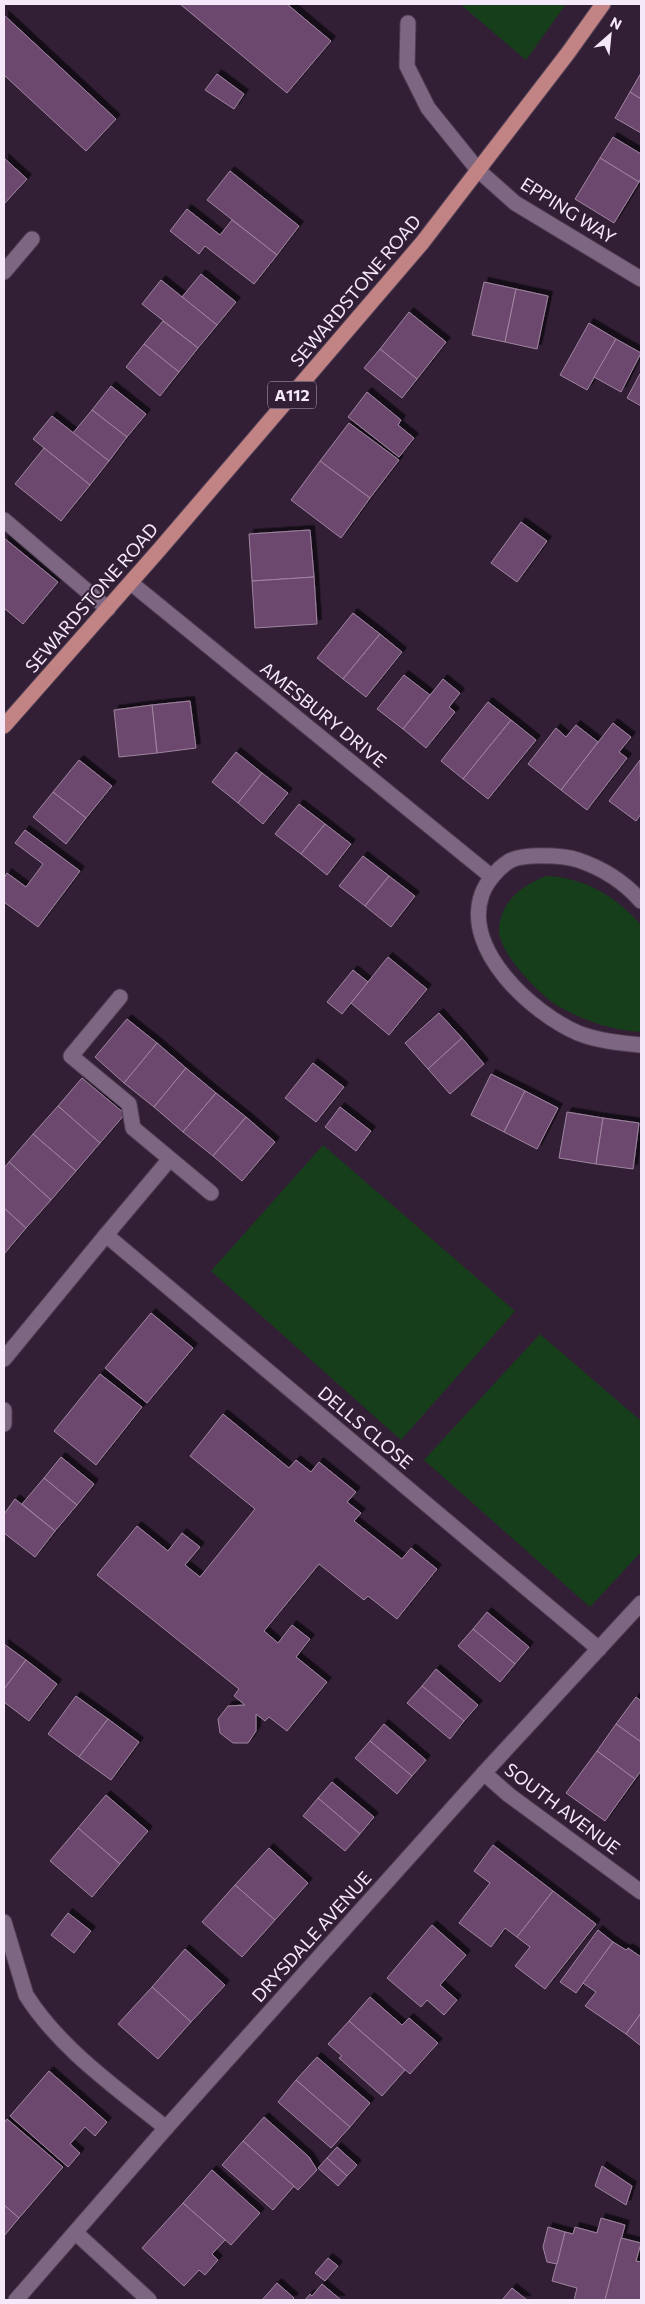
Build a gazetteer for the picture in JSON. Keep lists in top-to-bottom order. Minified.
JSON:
{"streets":{"main road":["SEWARDSTONE ROAD","A112"],"street":["EPPING WAY","AMESBURY DRIVE","DELLS CLOSE","SOUTH AVENUE","DRYSDALE AVENUE"]},"crossings":[["EPPING WAY","SEWARDSTONE ROAD"],["SEWARDSTONE ROAD","AMESBURY DRIVE"],["DELLS CLOSE","DRYSDALE AVENUE"],["SOUTH AVENUE","DRYSDALE AVENUE"]],"north":"top right"}
